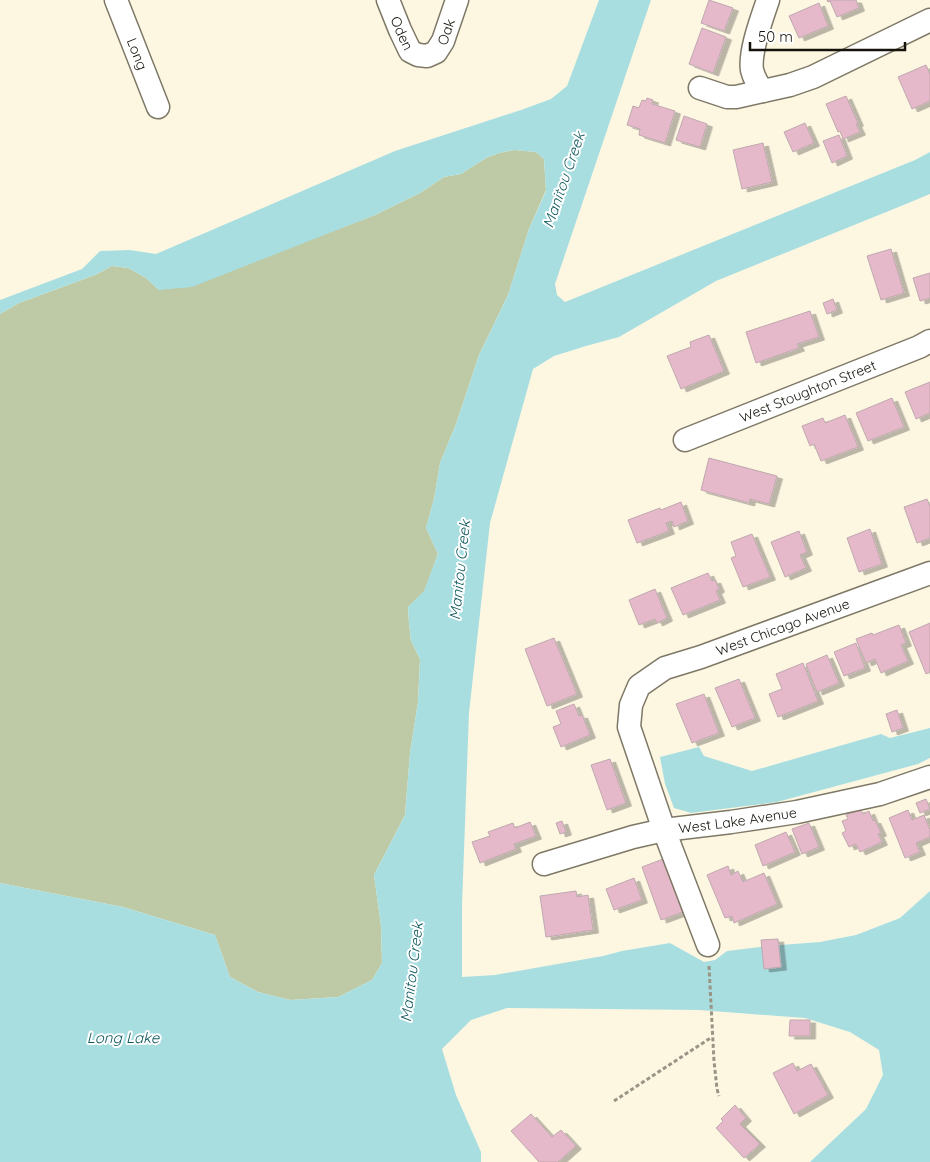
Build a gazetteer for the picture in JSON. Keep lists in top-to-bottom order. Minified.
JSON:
{"streets":{"street":["Oak","Oden","Long","West Stoughton Street","West Chicago Avenue","West Lake Avenue"]},"crossings":[["Oak","Oden"],["West Chicago Avenue","West Lake Avenue"]],"water":["Manitou Creek","Long Lake"],"scale_bar":"50 m"}
